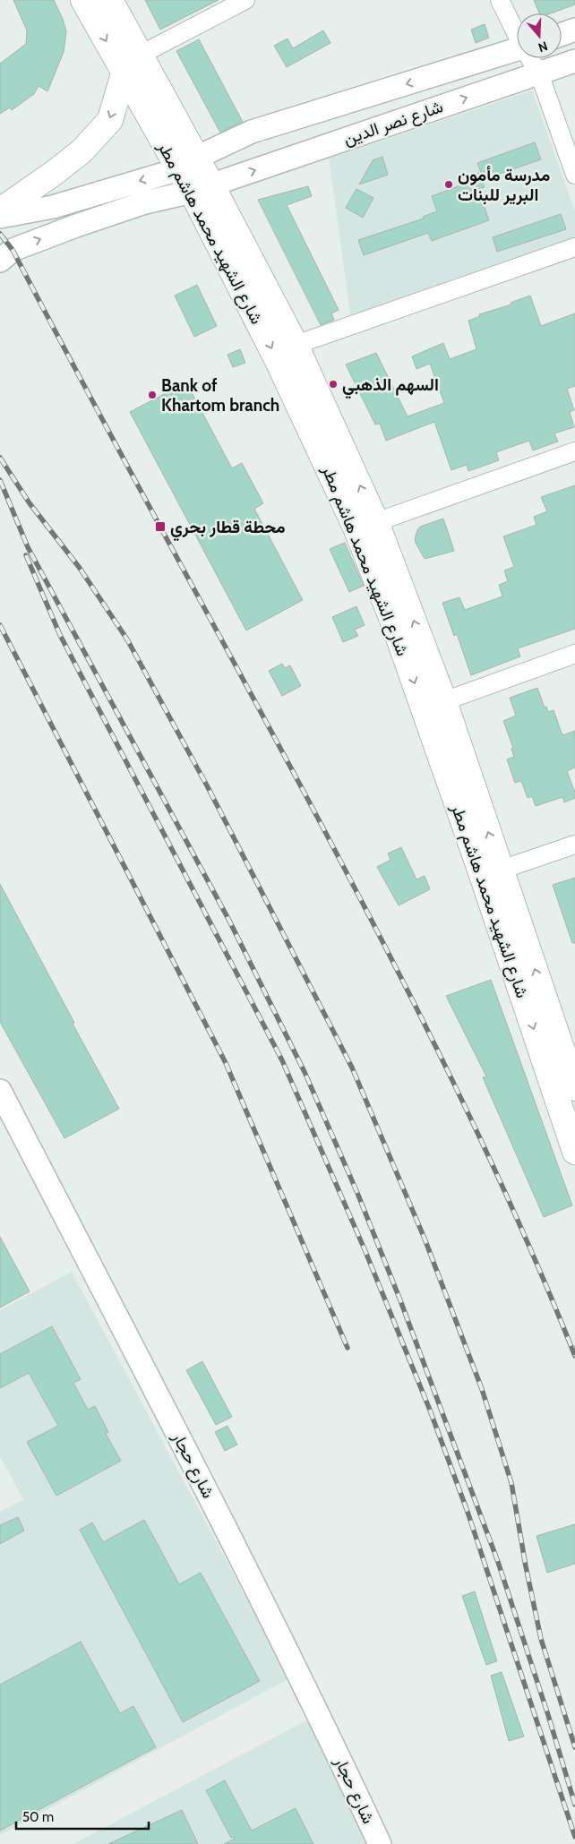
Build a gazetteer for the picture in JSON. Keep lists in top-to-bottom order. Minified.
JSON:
{"streets":{"main road":["شارع الشهيد محمد هاشم مطر"],"street":["شارع نصر الدين","شارع حجار"]},"crossings":[["شارع نصر الدين","شارع الشهيد محمد هاشم مطر"]],"places":{"other":["مدرسة مأمون البرير للبنات","السهم الذهبي","Bank of Khartom branch"],"transit":["محطة قطار بحري"]},"scale_bar":"50 m","north":"bottom"}
